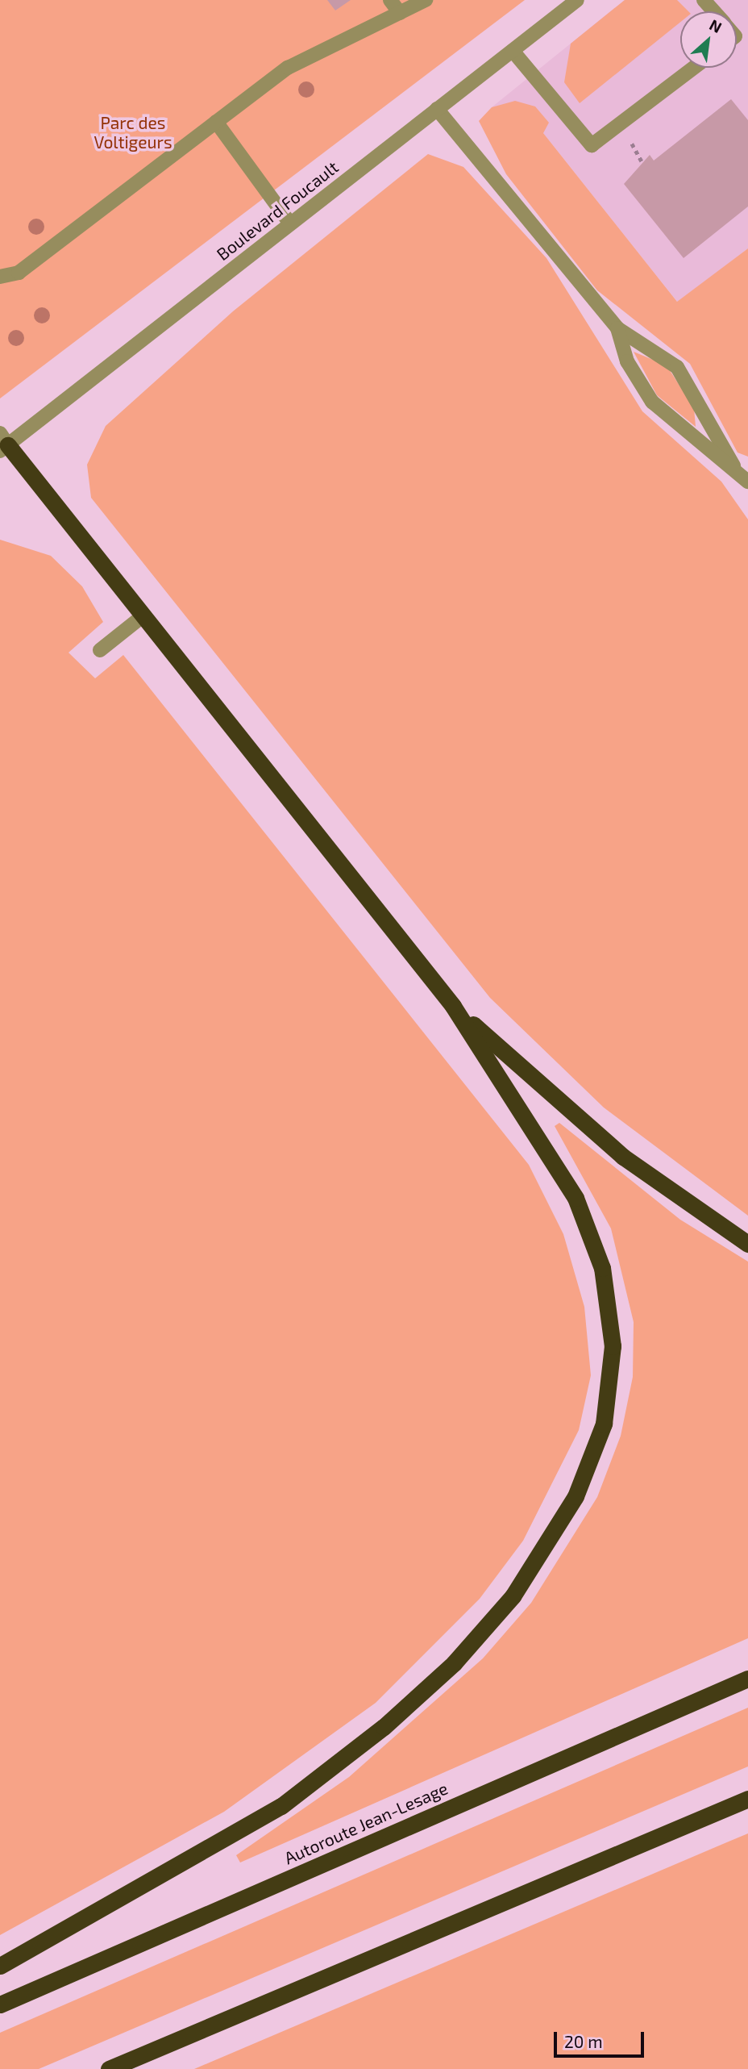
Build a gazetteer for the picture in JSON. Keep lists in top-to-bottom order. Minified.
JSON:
{"streets":{"highway":["Autoroute Jean-Lesage"],"street":["Boulevard Foucault"]},"parks":["Parc des Voltigeurs"],"scale_bar":"20 m","north":"top right"}
